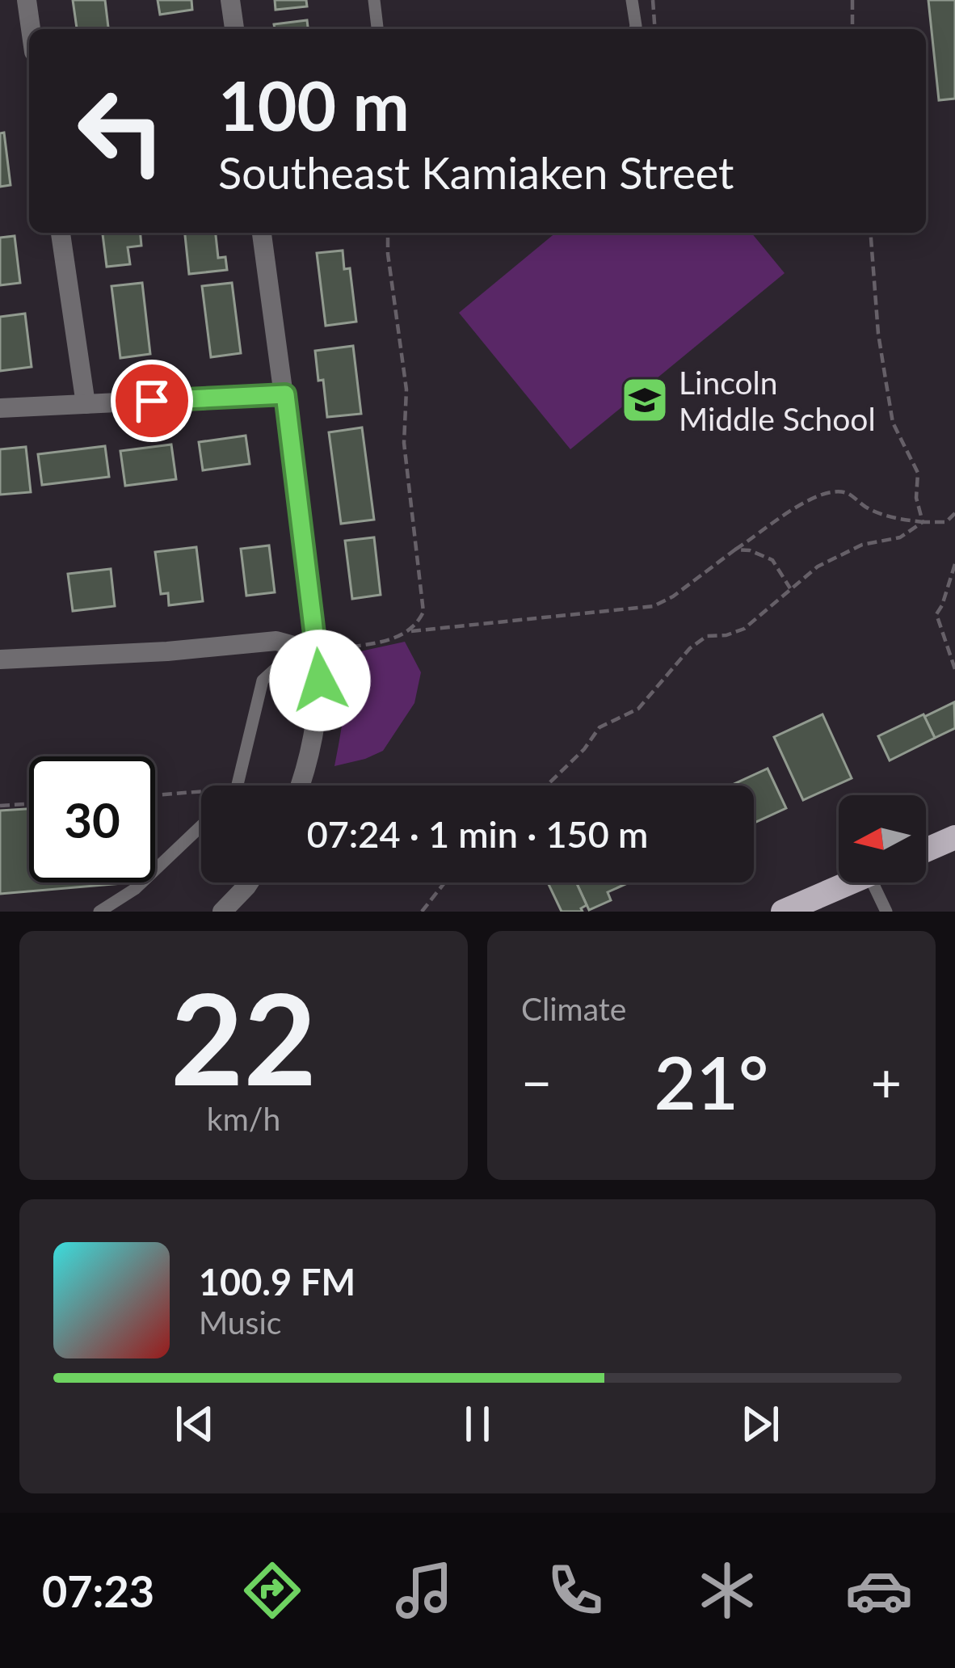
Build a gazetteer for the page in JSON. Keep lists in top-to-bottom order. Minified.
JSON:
{"places":{"school or university":["Lincoln Middle School"]},"north":"left","page":{"turn":["100 m","Southeast Kamiaken Street"],"limit":"30","trip":"07:24 · 1 min · 150 m","tile":[["22","km/h"],"Climate"],"heat":["−","21°","+"],"song":["100.9 FM","Music"],"tabs":"07:23"}}
